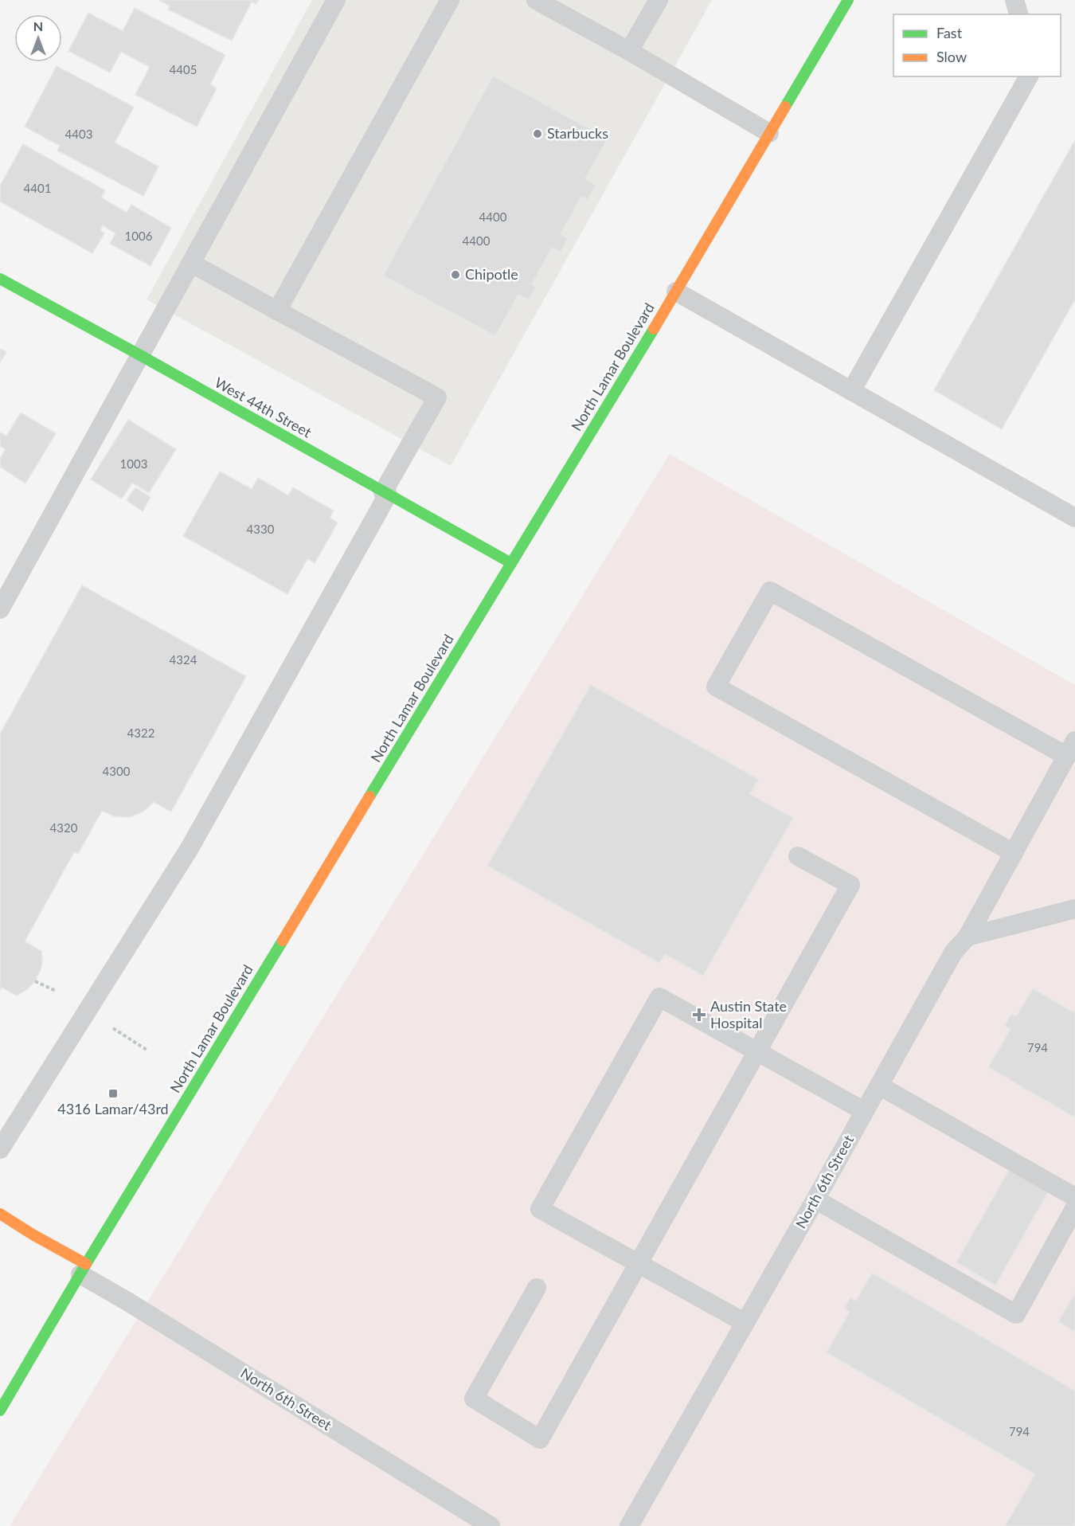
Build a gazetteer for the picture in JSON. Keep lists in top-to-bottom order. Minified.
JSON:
{"streets":{"main road":["North Lamar Boulevard","West 44th Street"],"lane":["North 6th Street"]},"crossings":[["North Lamar Boulevard","West 44th Street"],["North Lamar Boulevard","North 6th Street"]],"places":{"other":["Starbucks","Chipotle"],"health":["Austin State Hospital"],"transit":["4316 Lamar/43rd"]},"house_numbers":["4405","4403","4401","4400","1006","4400","1003","4330","4324","4322","4300","4320","794","794"],"legend":["Fast","Slow"],"north":"top"}
